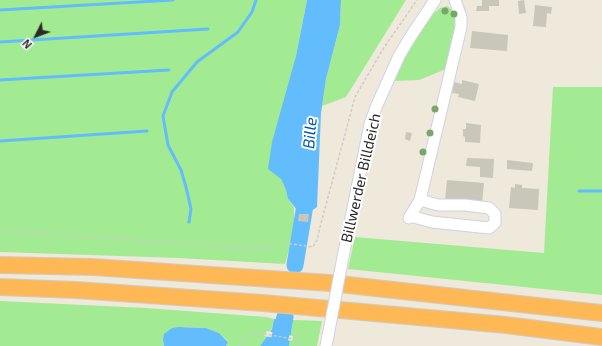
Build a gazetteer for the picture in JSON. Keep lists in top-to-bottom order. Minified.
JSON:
{"streets":{"street":["Billwerder Billdeich"]},"water":["Bille"],"north":"bottom left"}
